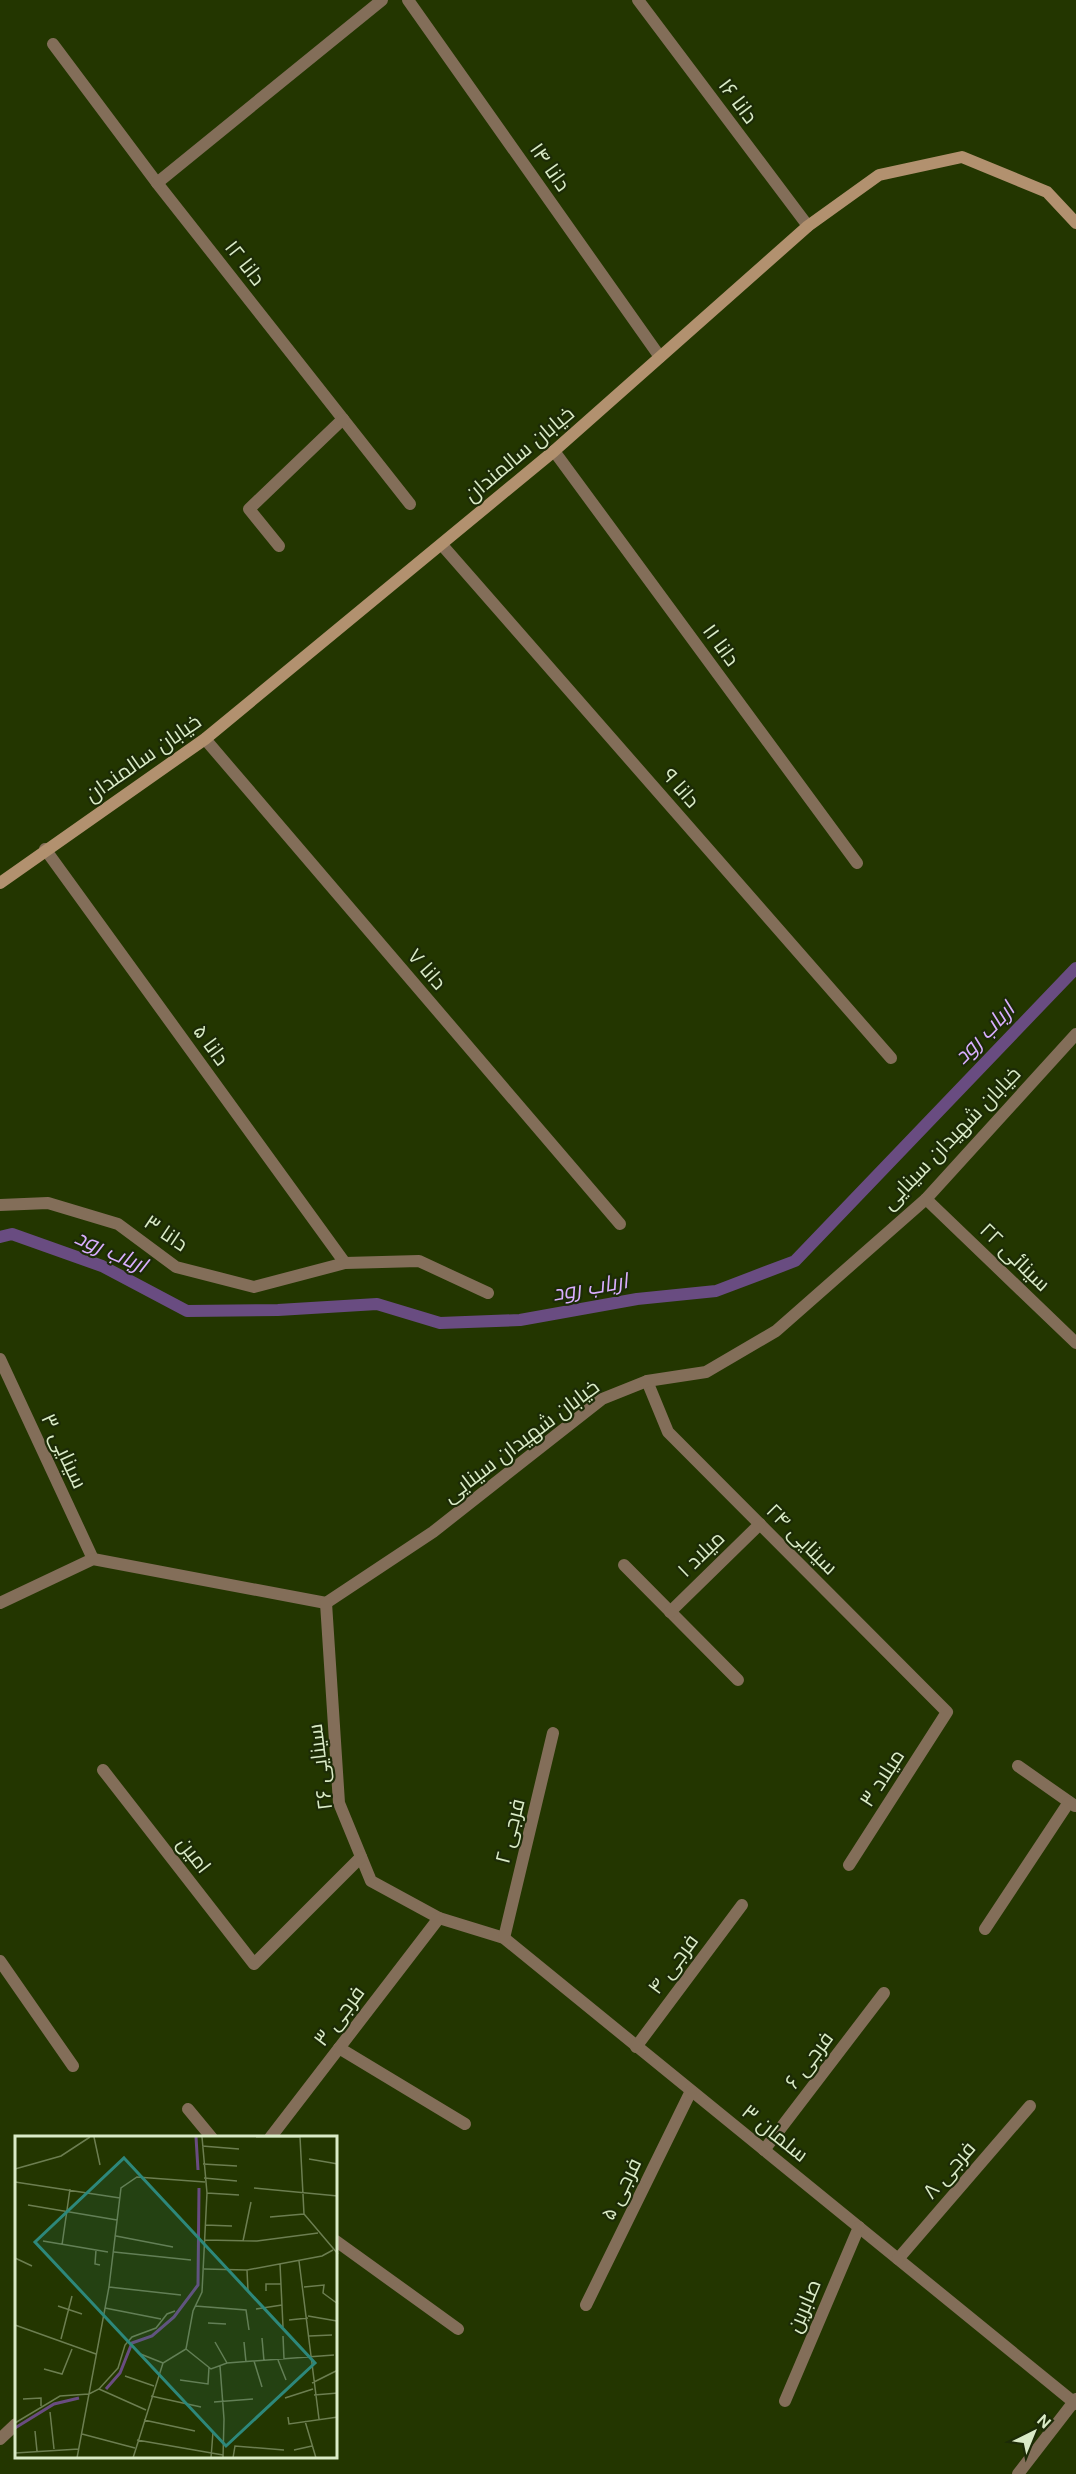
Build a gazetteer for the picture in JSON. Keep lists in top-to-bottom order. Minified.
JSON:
{"streets":{"street":["دانا ۱۶","دانا ۱۴","دانا ۱۲","خیابان سالمندان","دانا ۱۱","دانا ۹","دانا ۷","دانا ۵","خیابان شهیدان سینایی","دانا ۳","سینائی ۲۲","سینایی ۳","سینایی ۲۴","میلاد ۱","سینایی ۲۶","میلاد ۳","فرجی ۲","امین","فرجی ۴","فرجی ۳","فرجی ۶","سلمان ۳","فرجی ۸","فرجی ۵","صابرین"]},"crossings":[["دانا ۱۶","خیابان سالمندان"],["دانا ۱۴","خیابان سالمندان"],["خیابان سالمندان","دانا ۱۱"],["خیابان سالمندان","دانا ۹"],["خیابان سالمندان","دانا ۷"],["خیابان سالمندان","دانا ۵"],["دانا ۵","دانا ۳"],["خیابان شهیدان سینایی","سینائی ۲۲"],["خیابان شهیدان سینایی","سینایی ۲۴"],["خیابان شهیدان سینایی","سینایی ۲۶"],["سینایی ۲۴","میلاد ۱"],["سینایی ۲۴","میلاد ۳"],["سینایی ۲۶","امین"],["سینایی ۲۶","فرجی ۳"],["سینایی ۲۶","سلمان ۳"],["فرجی ۲","سلمان ۳"],["فرجی ۴","سلمان ۳"],["فرجی ۳","سلمان ۳"],["فرجی ۶","سلمان ۳"],["سلمان ۳","فرجی ۸"],["سلمان ۳","فرجی ۵"],["سلمان ۳","صابرین"]],"water":["ارباب رود"],"north":"top right"}
